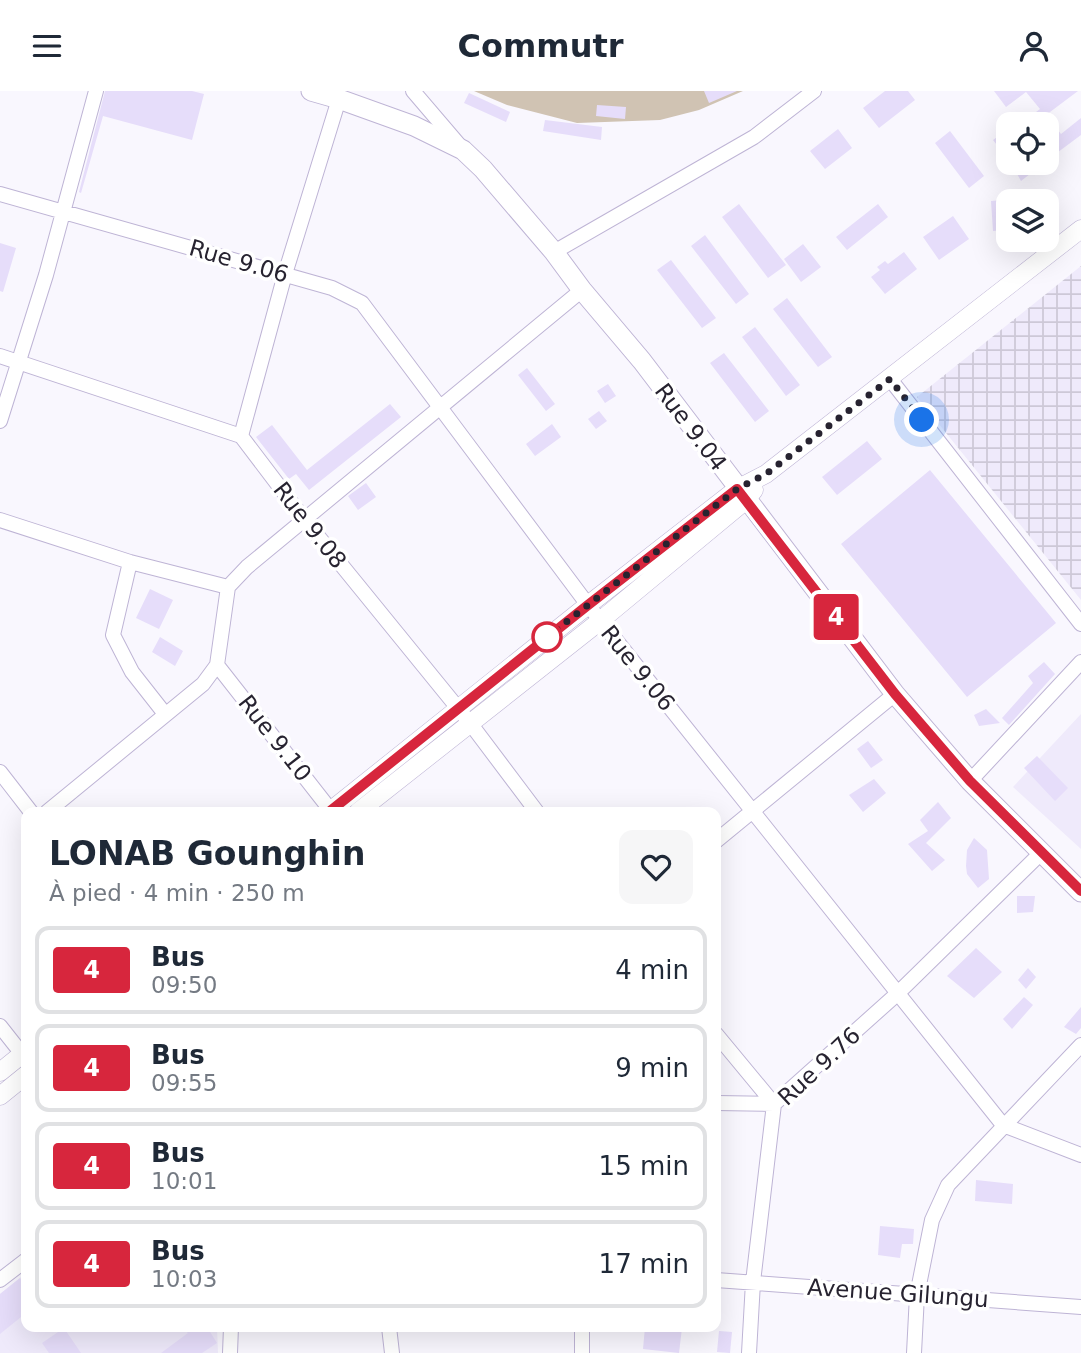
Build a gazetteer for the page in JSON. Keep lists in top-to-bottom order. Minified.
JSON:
{"streets":{"main road":["Rue 9.04"],"street":["Rue 9.06","Rue 9.08","Rue 9.10","Rue 9.76","Avenue Gilungu"]},"crossings":[["Rue 9.06","Rue 9.76"],["Rue 9.04","Rue 9.76"],["Rue 9.76","Avenue Gilungu"]],"lines":["bus line 4"],"page":{"header":"Commutr","on_map":"4","heading":["LONAB Gounghin","À pied · 4 min · 250 m"],"list":[{"mark":"4","name":"Bus","note":"09:50","value":"4 min"},{"mark":"4","name":"Bus","note":"09:55","value":"9 min"},{"mark":"4","name":"Bus","note":"10:01","value":"15 min"},{"mark":"4","name":"Bus","note":"10:03","value":"17 min"}]}}
